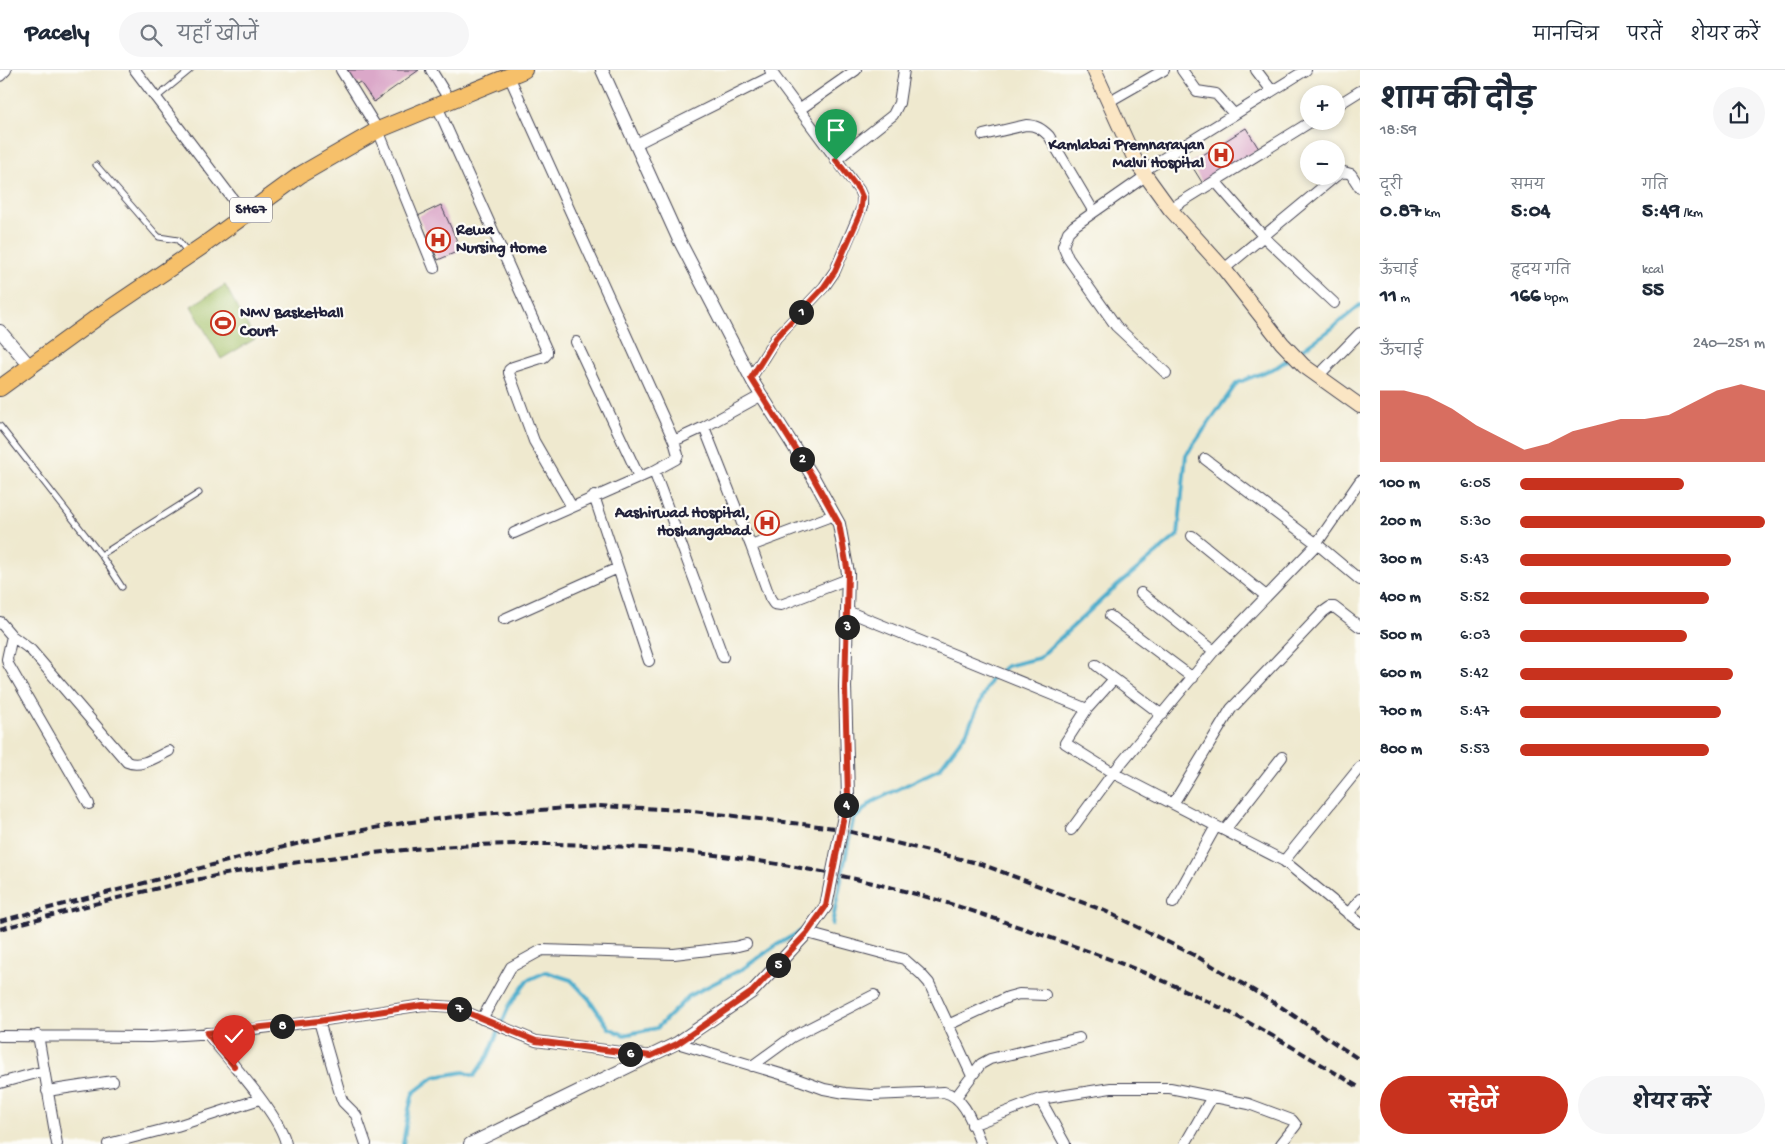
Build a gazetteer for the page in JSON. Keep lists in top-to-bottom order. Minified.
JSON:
{"streets":{"main road":["SH67"]},"places":{"hospital":["Kamlabai Premnarayan Malvi Hospital","Rewa Nursing Home","Aashirwad Hospital, Hoshangabad"],"sports":["NMV Basketball Court"]},"page":{"header":"Pacely","search":"यहाँ खोजें","nav":["मानचित्र","परतें","शेयर करें"],"heading":["शाम की दौड़","18:59"],"map_buttons":["+","−"],"stats":[["दूरी","0.87 km"],["समय","5:04"],["गति","5:49 /km"],["ऊँचाई","11 m"],["हृदय गति","166 bpm"],["kcal","55"]],"pins":["1","2","3","4","5","7","8","6"],"chart":["ऊँचाई","240–251 m"],"list":[{"name":"100 m","note":"6:05"},{"name":"200 m","note":"5:30"},{"name":"300 m","note":"5:43"},{"name":"400 m","note":"5:52"},{"name":"500 m","note":"6:03"},{"name":"600 m","note":"5:42"},{"name":"700 m","note":"5:47"},{"name":"800 m","note":"5:53"}],"buttons":["सहेजें","शेयर करें"]}}
